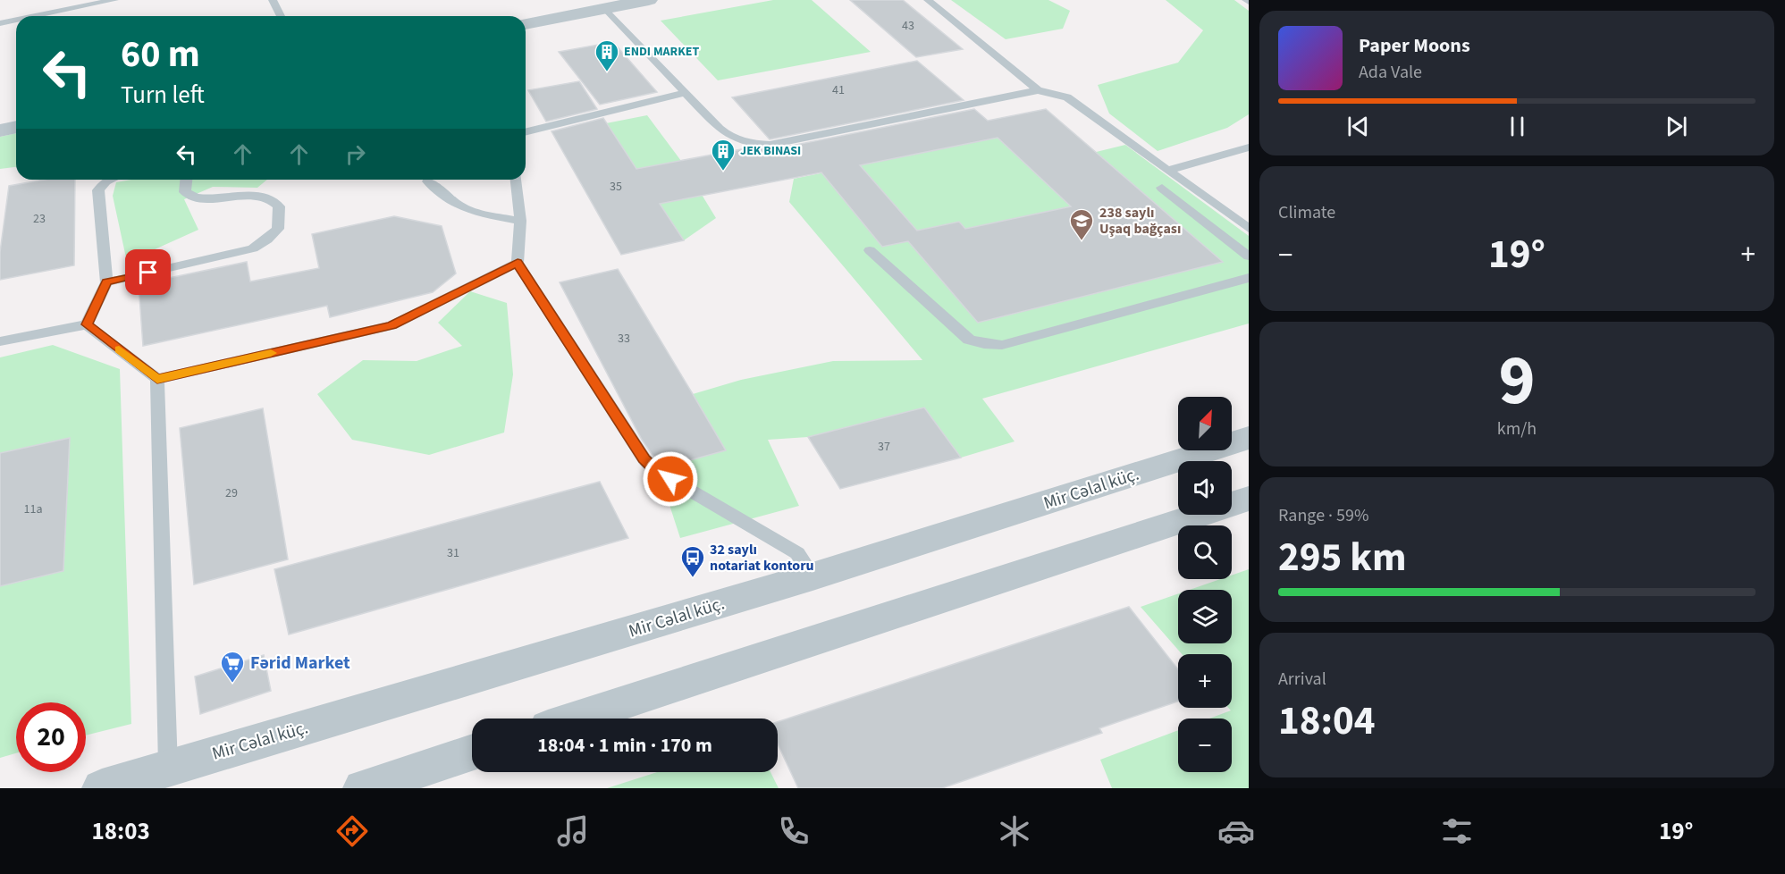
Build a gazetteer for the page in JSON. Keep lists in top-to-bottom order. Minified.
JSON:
{"streets":{"street":["Mir Cəlal küç."]},"places":{"building":["ENDI MARKET","JEK BINASI"],"school or university":["238 saylı Uşaq bağçası"],"bus stop":["32 saylı notariat kontoru"],"supermarket":["Fərid Market"]},"house_numbers":["43","41","35","23","33","37","29","11a","31"],"north":"top right","page":{"turn":["60 m","Turn left"],"song":["Paper Moons","Ada Vale"],"tile":["Climate",["9","km/h"],["Range · 59%","295 km"],["Arrival","18:04"]],"heat":["−","19°","+"],"map_buttons":["+","−"],"limit":"20","trip":"18:04 · 1 min · 170 m","tabs":["18:03","19°"]}}
